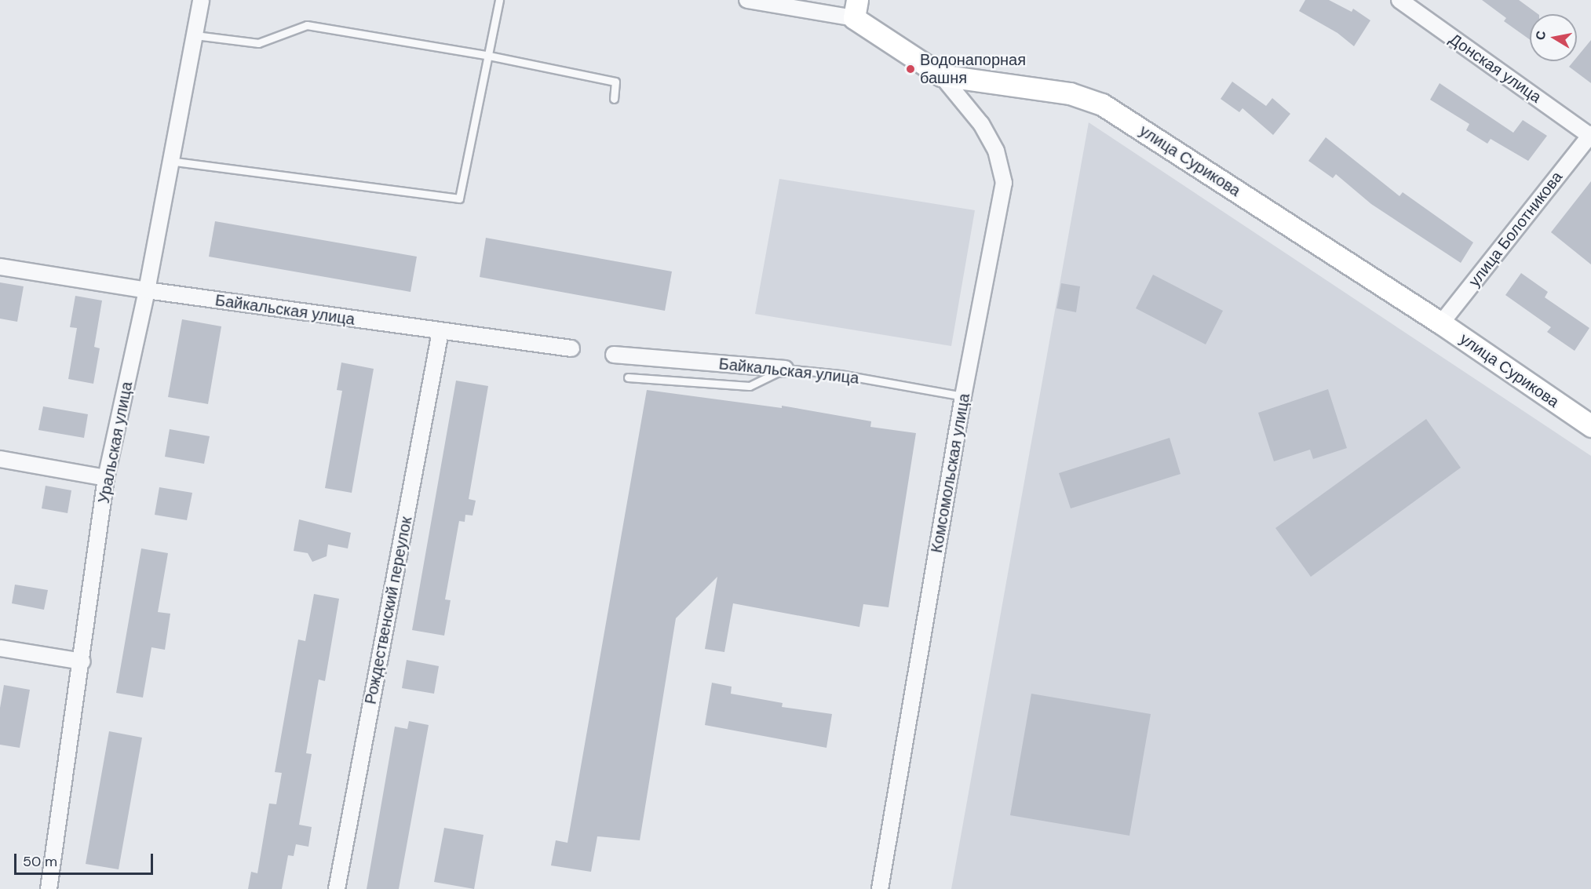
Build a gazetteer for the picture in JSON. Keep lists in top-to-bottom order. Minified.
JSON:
{"streets":{"street":["Донская улица","улица Сурикова","улица Болотникова","Байкальская улица","Уральская улица","Комсомольская улица","Рождественский переулок"]},"crossings":[["Донская улица","улица Болотникова"],["улица Сурикова","улица Болотникова"],["улица Сурикова","Комсомольская улица"],["Байкальская улица","Уральская улица"],["Байкальская улица","Комсомольская улица"],["Байкальская улица","Рождественский переулок"]],"places":["Водонапорная башня"],"scale_bar":"50 m","north":"left"}
